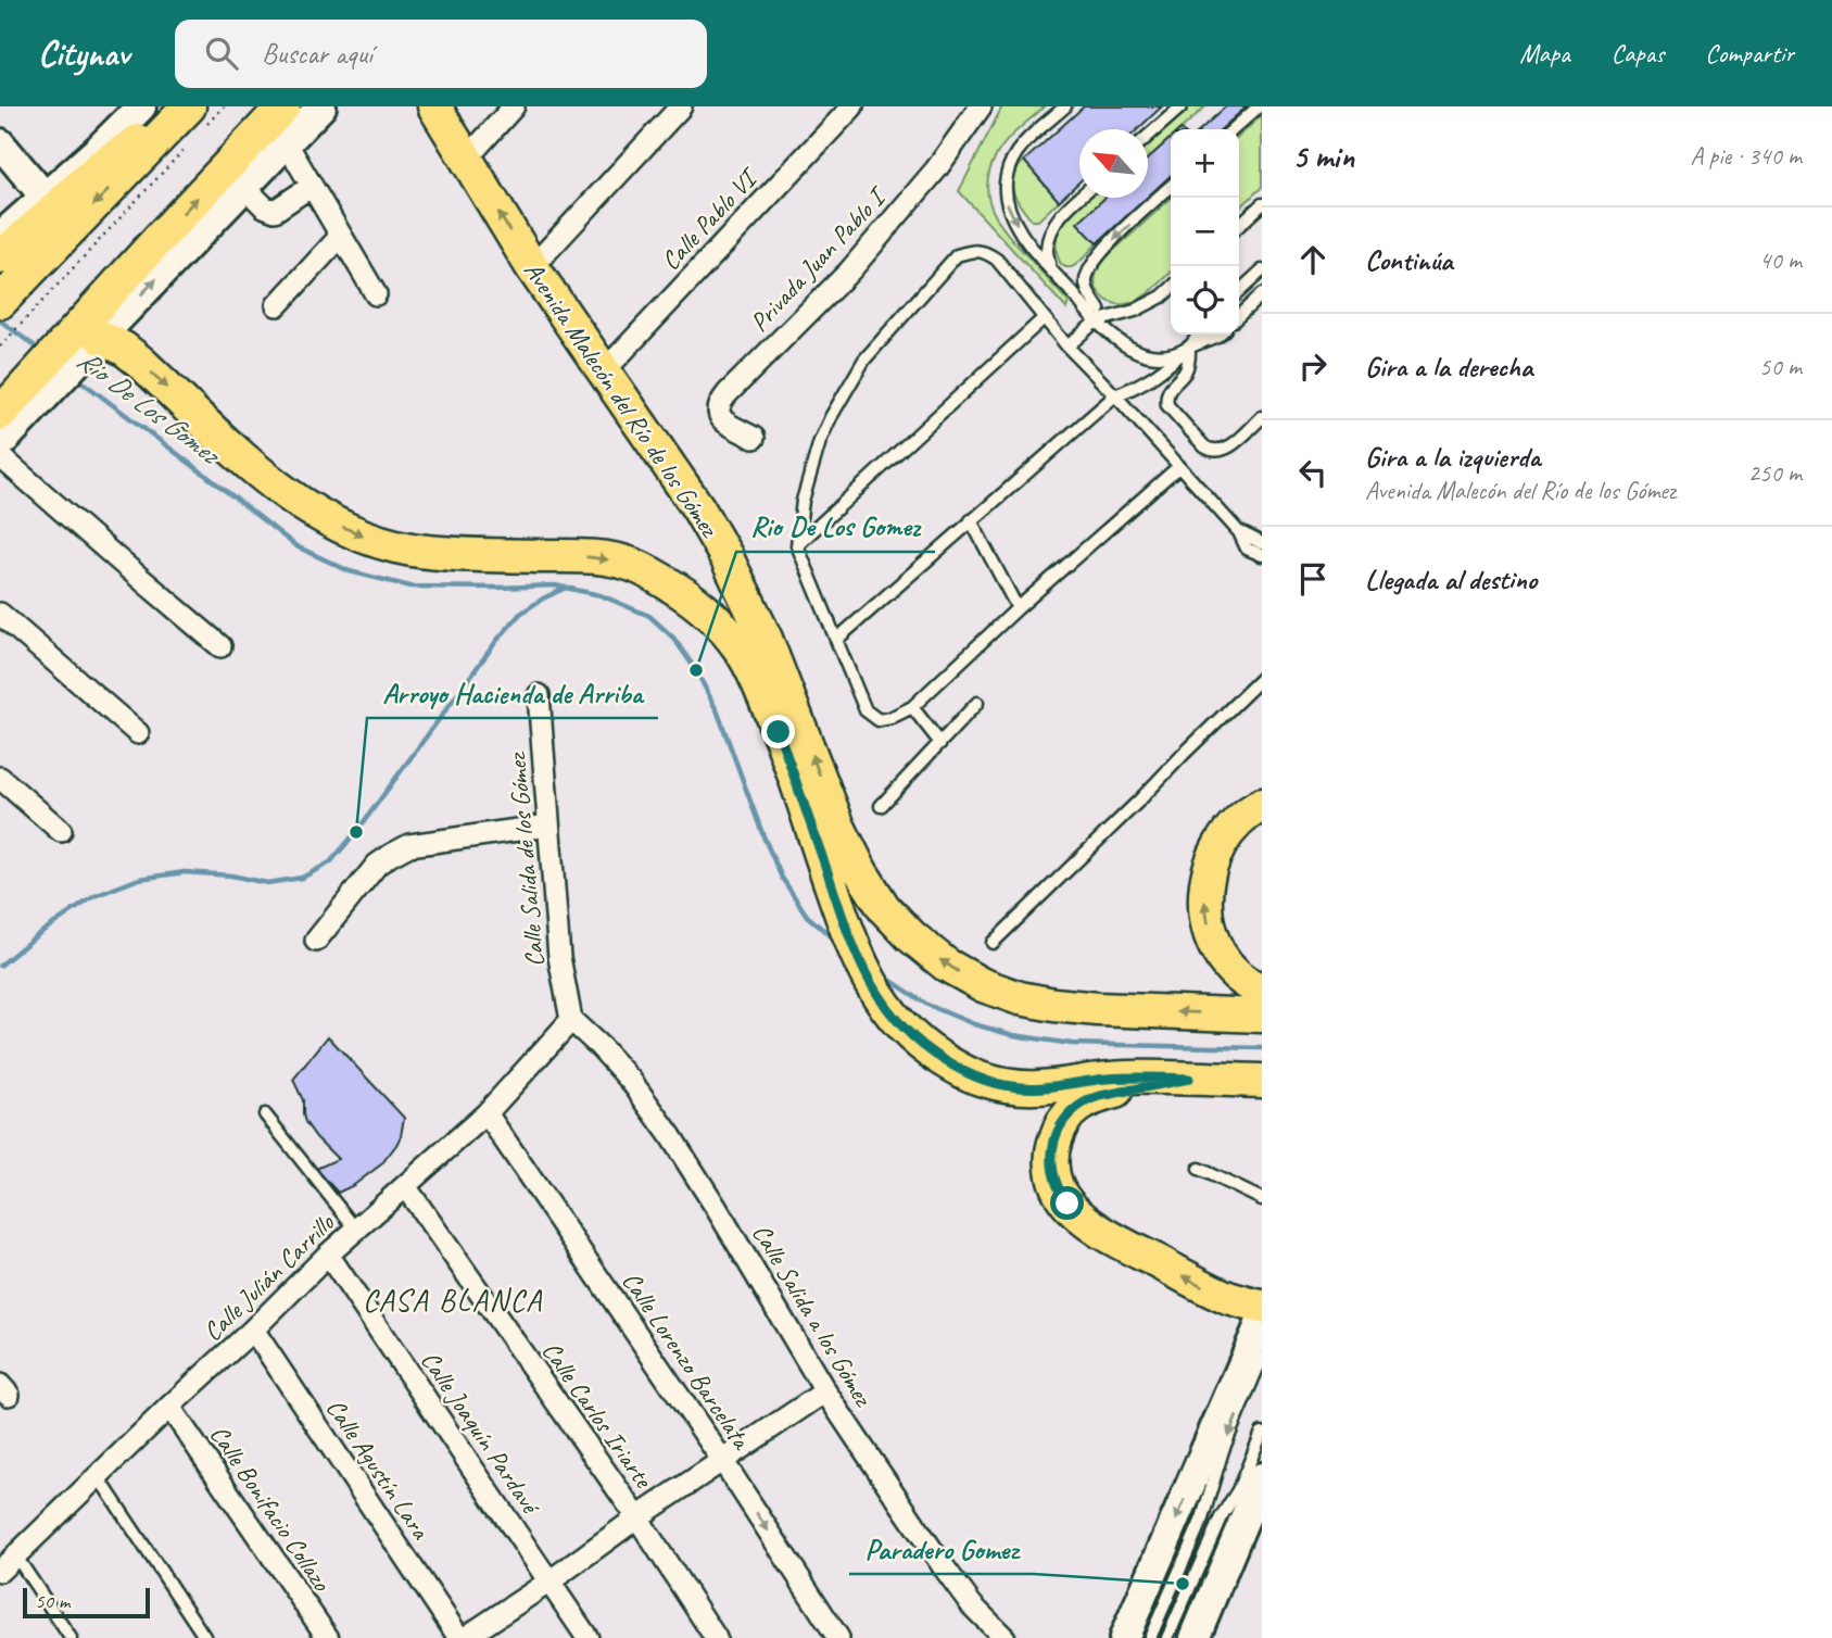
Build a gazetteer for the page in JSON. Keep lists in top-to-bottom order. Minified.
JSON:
{"streets":{"main road":["Avenida Malecón del Río de los Gómez"],"street":["Calle Pablo VI","Privada Juan Pablo I","Calle Salida de los Gómez","Calle Julián Carrillo","Calle Salida a los Gómez","Calle Lorenzo Barcelata","Calle Carlos Iriarte","Calle Joaquín Pardavé","Calle Agustín Lara","Calle Bonifacio Collazo"]},"crossings":[["Calle Pablo VI","Avenida Malecón del Río de los Gómez"],["Calle Salida de los Gómez","Calle Julián Carrillo"],["Calle Salida de los Gómez","Calle Salida a los Gómez"],["Calle Julián Carrillo","Calle Salida a los Gómez"],["Calle Julián Carrillo","Calle Lorenzo Barcelata"],["Calle Julián Carrillo","Calle Carlos Iriarte"],["Calle Julián Carrillo","Calle Joaquín Pardavé"],["Calle Julián Carrillo","Calle Agustín Lara"],["Calle Julián Carrillo","Calle Bonifacio Collazo"]],"one_way":["Avenida Malecón del Río de los Gómez"],"districts":["CASA BLANCA"],"water":["Rio De Los Gomez"],"places":["Rio De Los Gomez","Arroyo Hacienda de Arriba","Paradero Gomez"],"scale_bar":"50 m","north":"top left","page":{"header":"Citynav","search":"Buscar aquí","nav":["Mapa","Capas","Compartir"],"heading":["5 min","A pie · 340 m"],"map_buttons":["+","−"],"list":[["Continúa","40 m"],["Gira a la derecha","50 m"],["Gira a la izquierda","Avenida Malecón del Río de los Gómez","250 m"],"Llegada al destino"],"scale":"50 m"}}
